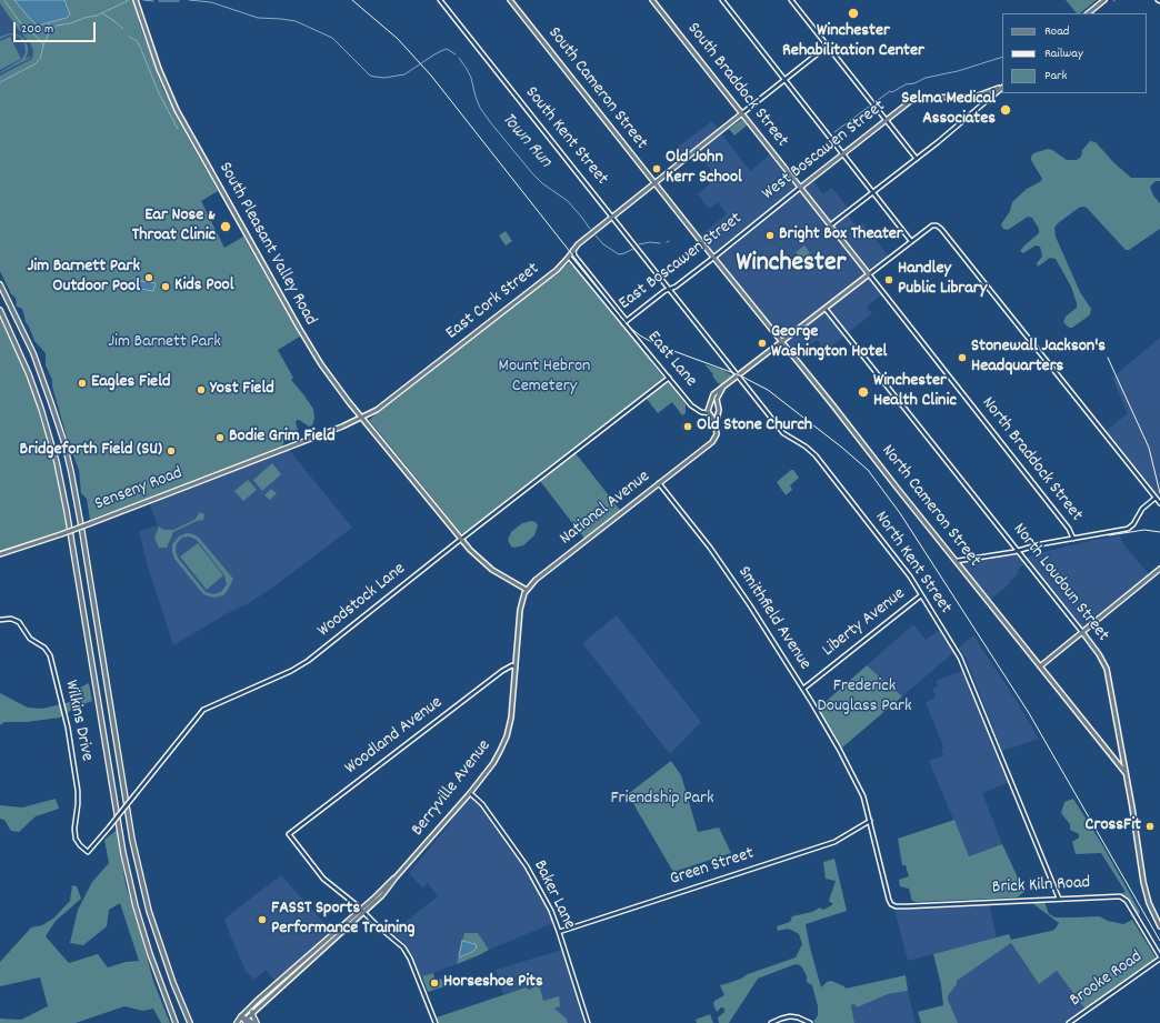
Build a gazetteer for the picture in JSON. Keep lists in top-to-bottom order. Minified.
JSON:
{"streets":{"highway":["Berryville Avenue"],"main road":["South Braddock Street","South Cameron Street","West Boscawen Street","South Pleasant Valley Road","East Cork Street","East Lane","North Braddock Street","Senseny Road","North Cameron Street","National Avenue","North Loudoun Street"],"street":["South Kent Street","East Boscawen Street","North Kent Street","Woodstock Lane","Smithfield Avenue","Liberty Avenue","Wilkins Drive","Woodland Avenue","Green Street","Brick Kiln Road","Baker Lane","Brooke Road"]},"crossings":[["South Braddock Street","West Boscawen Street"],["South Braddock Street","East Cork Street"],["South Braddock Street","North Braddock Street"],["South Cameron Street","East Boscawen Street"],["South Cameron Street","East Cork Street"],["South Cameron Street","North Cameron Street"],["South Kent Street","East Boscawen Street"],["South Kent Street","East Cork Street"],["South Kent Street","North Kent Street"],["West Boscawen Street","East Boscawen Street"],["West Boscawen Street","North Braddock Street"],["South Pleasant Valley Road","East Cork Street"],["South Pleasant Valley Road","National Avenue"],["South Pleasant Valley Road","Woodstock Lane"],["East Boscawen Street","East Lane"],["East Boscawen Street","North Cameron Street"],["East Boscawen Street","North Kent Street"],["East Cork Street","East Lane"],["East Cork Street","Senseny Road"],["East Lane","Woodstock Lane"],["North Cameron Street","North Loudoun Street"],["National Avenue","Smithfield Avenue"],["National Avenue","Berryville Avenue"],["North Kent Street","Liberty Avenue"],["North Kent Street","Brick Kiln Road"],["Woodstock Lane","Wilkins Drive"],["Smithfield Avenue","Liberty Avenue"],["Smithfield Avenue","Green Street"],["Smithfield Avenue","Brick Kiln Road"],["Woodland Avenue","Berryville Avenue"],["Berryville Avenue","Baker Lane"],["Green Street","Baker Lane"],["Brick Kiln Road","Brooke Road"]],"districts":["Winchester"],"water":["Town Run"],"parks":["Jim Barnett Park","Mount Hebron Cemetery","Frederick Douglass Park","Friendship Park"],"places":["Winchester Rehabilitation Center","Selma Medical Associates","Old John Kerr School","Ear Nose & Throat Clinic","Bright Box Theater","Jim Barnett Park Outdoor Pool","Handley Public Library","Kids Pool","George Washington Hotel","Stonewall Jackson's Headquarters","Eagles Field","Yost Field","Winchester Health Clinic","Old Stone Church","Bodie Grim Field","Bridgeforth Field (SU)","CrossFit","FASST Sports Performance Training","Horseshoe Pits"],"legend":["Road","Railway","Park"],"scale_bar":"200 m"}
